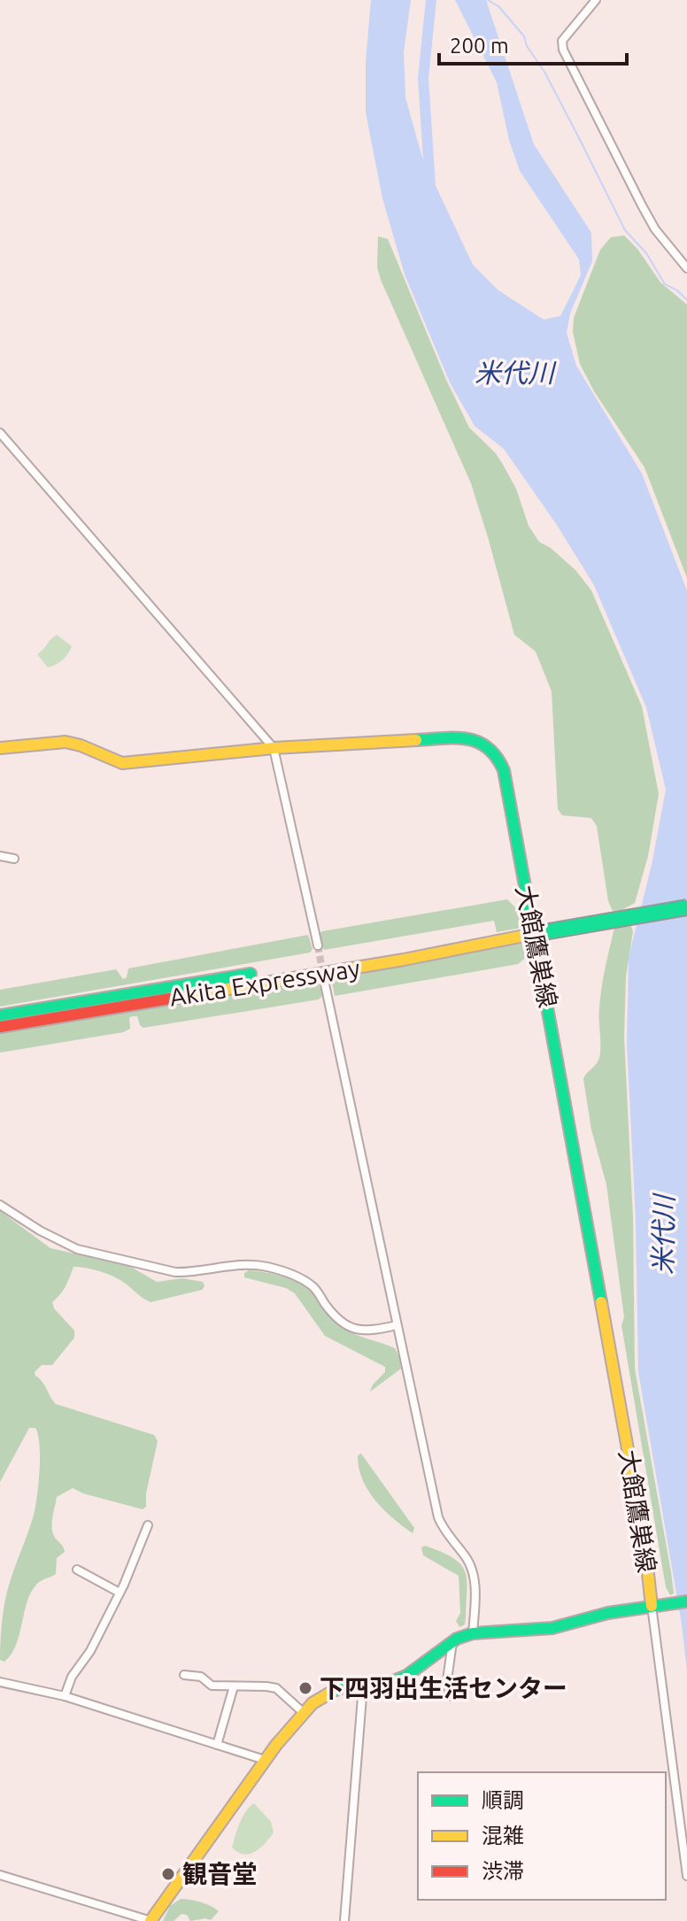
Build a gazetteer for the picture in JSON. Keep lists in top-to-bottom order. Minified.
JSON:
{"streets":{"main road":["大館鷹巣線","Akita Expressway"]},"water":["米代川"],"places":["下四羽出生活センター","観音堂"],"legend":["順調","混雑","渋滞"],"scale_bar":"200 m"}
